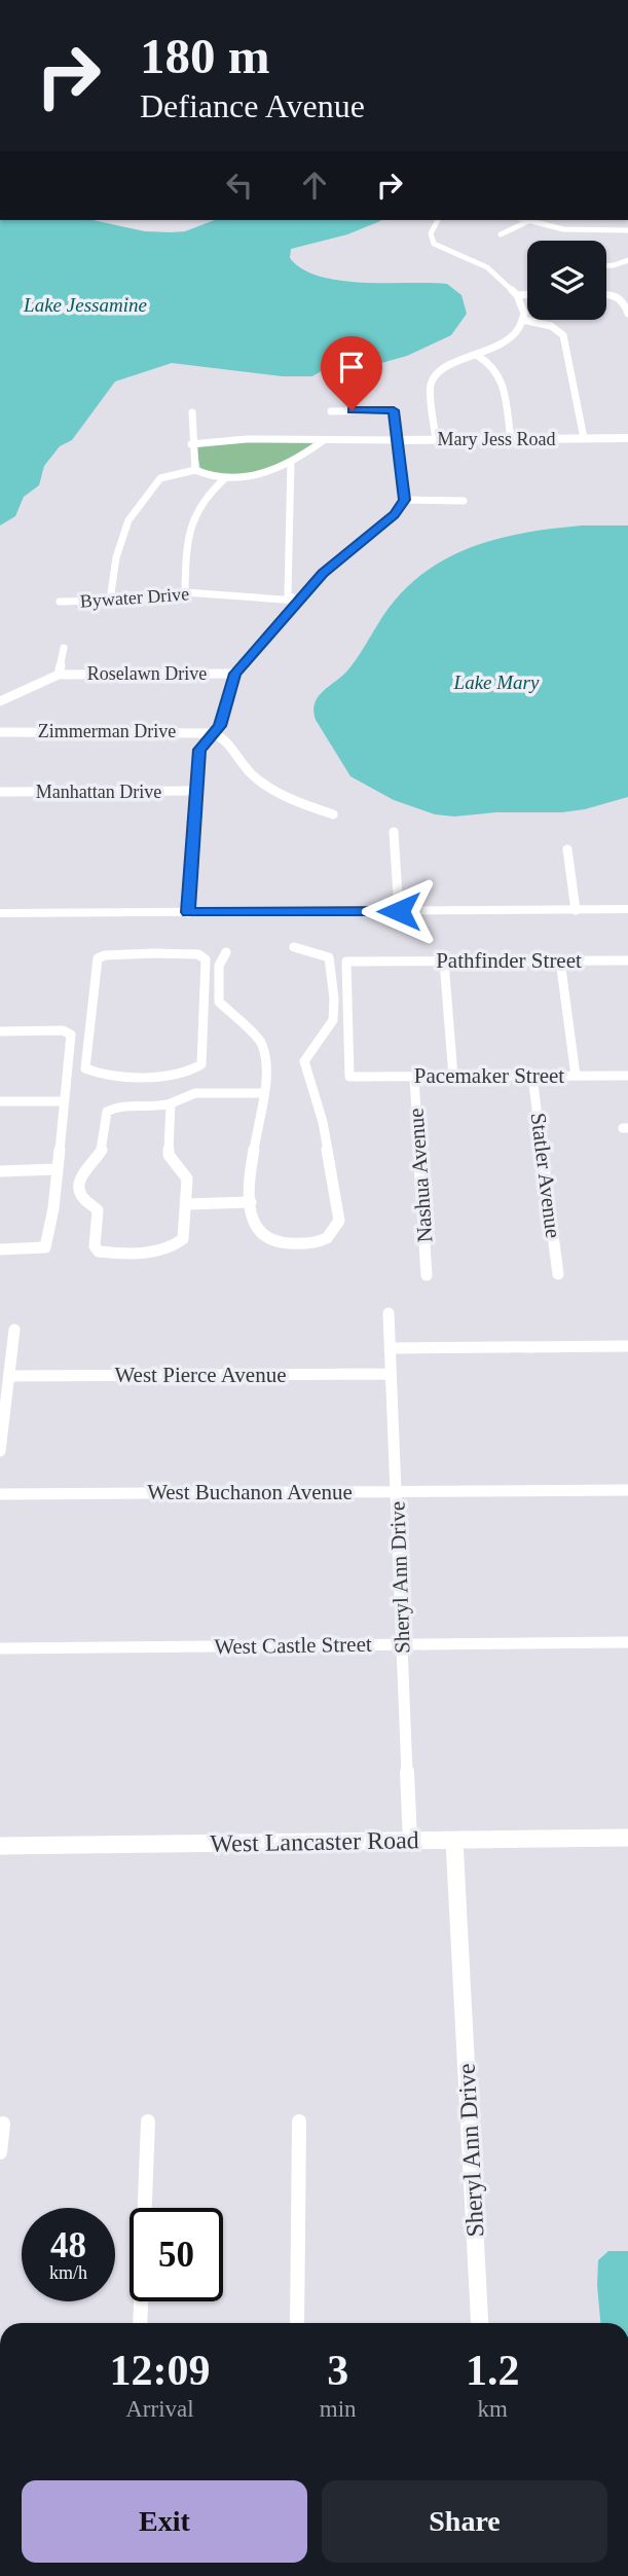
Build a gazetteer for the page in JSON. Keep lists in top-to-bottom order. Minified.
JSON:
{"streets":{"street":["Mary Jess Road","Bywater Drive","Roselawn Drive","Zimmerman Drive","Manhattan Drive","Pathfinder Street","Pacemaker Street","Nashua Avenue","Statler Avenue","West Pierce Avenue","West Buchanon Avenue","Sheryl Ann Drive","West Castle Street","West Lancaster Road"]},"crossings":[["Pathfinder Street","Pacemaker Street"],["Pacemaker Street","Nashua Avenue"],["Pacemaker Street","Statler Avenue"],["West Pierce Avenue","Sheryl Ann Drive"],["West Buchanon Avenue","Sheryl Ann Drive"],["Sheryl Ann Drive","West Castle Street"],["Sheryl Ann Drive","West Lancaster Road"]],"water":["Lake Jessamine","Lake Mary"],"page":{"turn":["180 m","Defiance Avenue"],"speed":"48 km/h","limit":"50","eta":["12:09","Arrival","3","min","1.2","km"],"buttons":["Exit","Share"]}}
